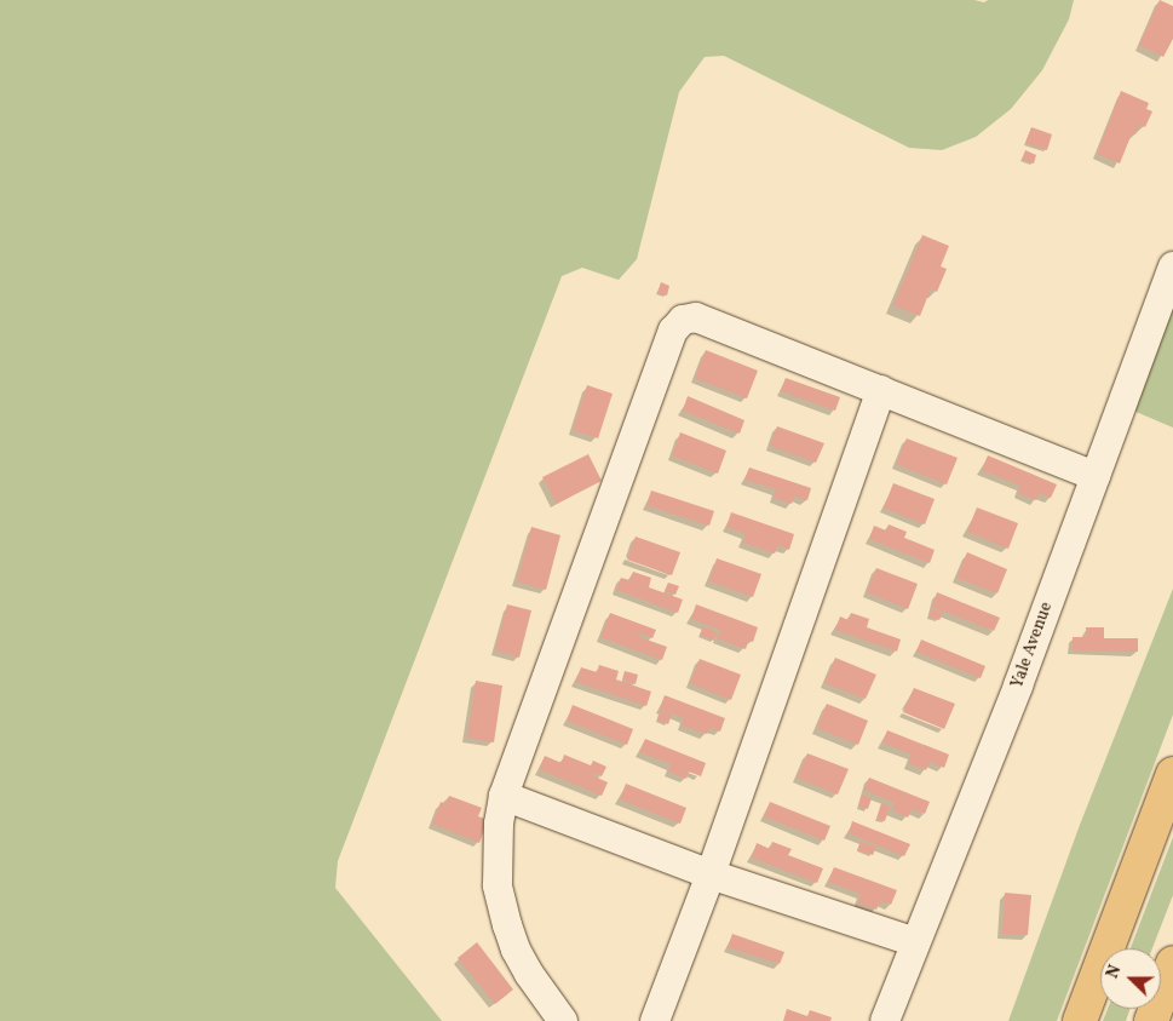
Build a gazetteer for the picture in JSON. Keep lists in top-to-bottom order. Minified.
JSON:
{"streets":{"street":["Yale Avenue"]},"north":"left"}
